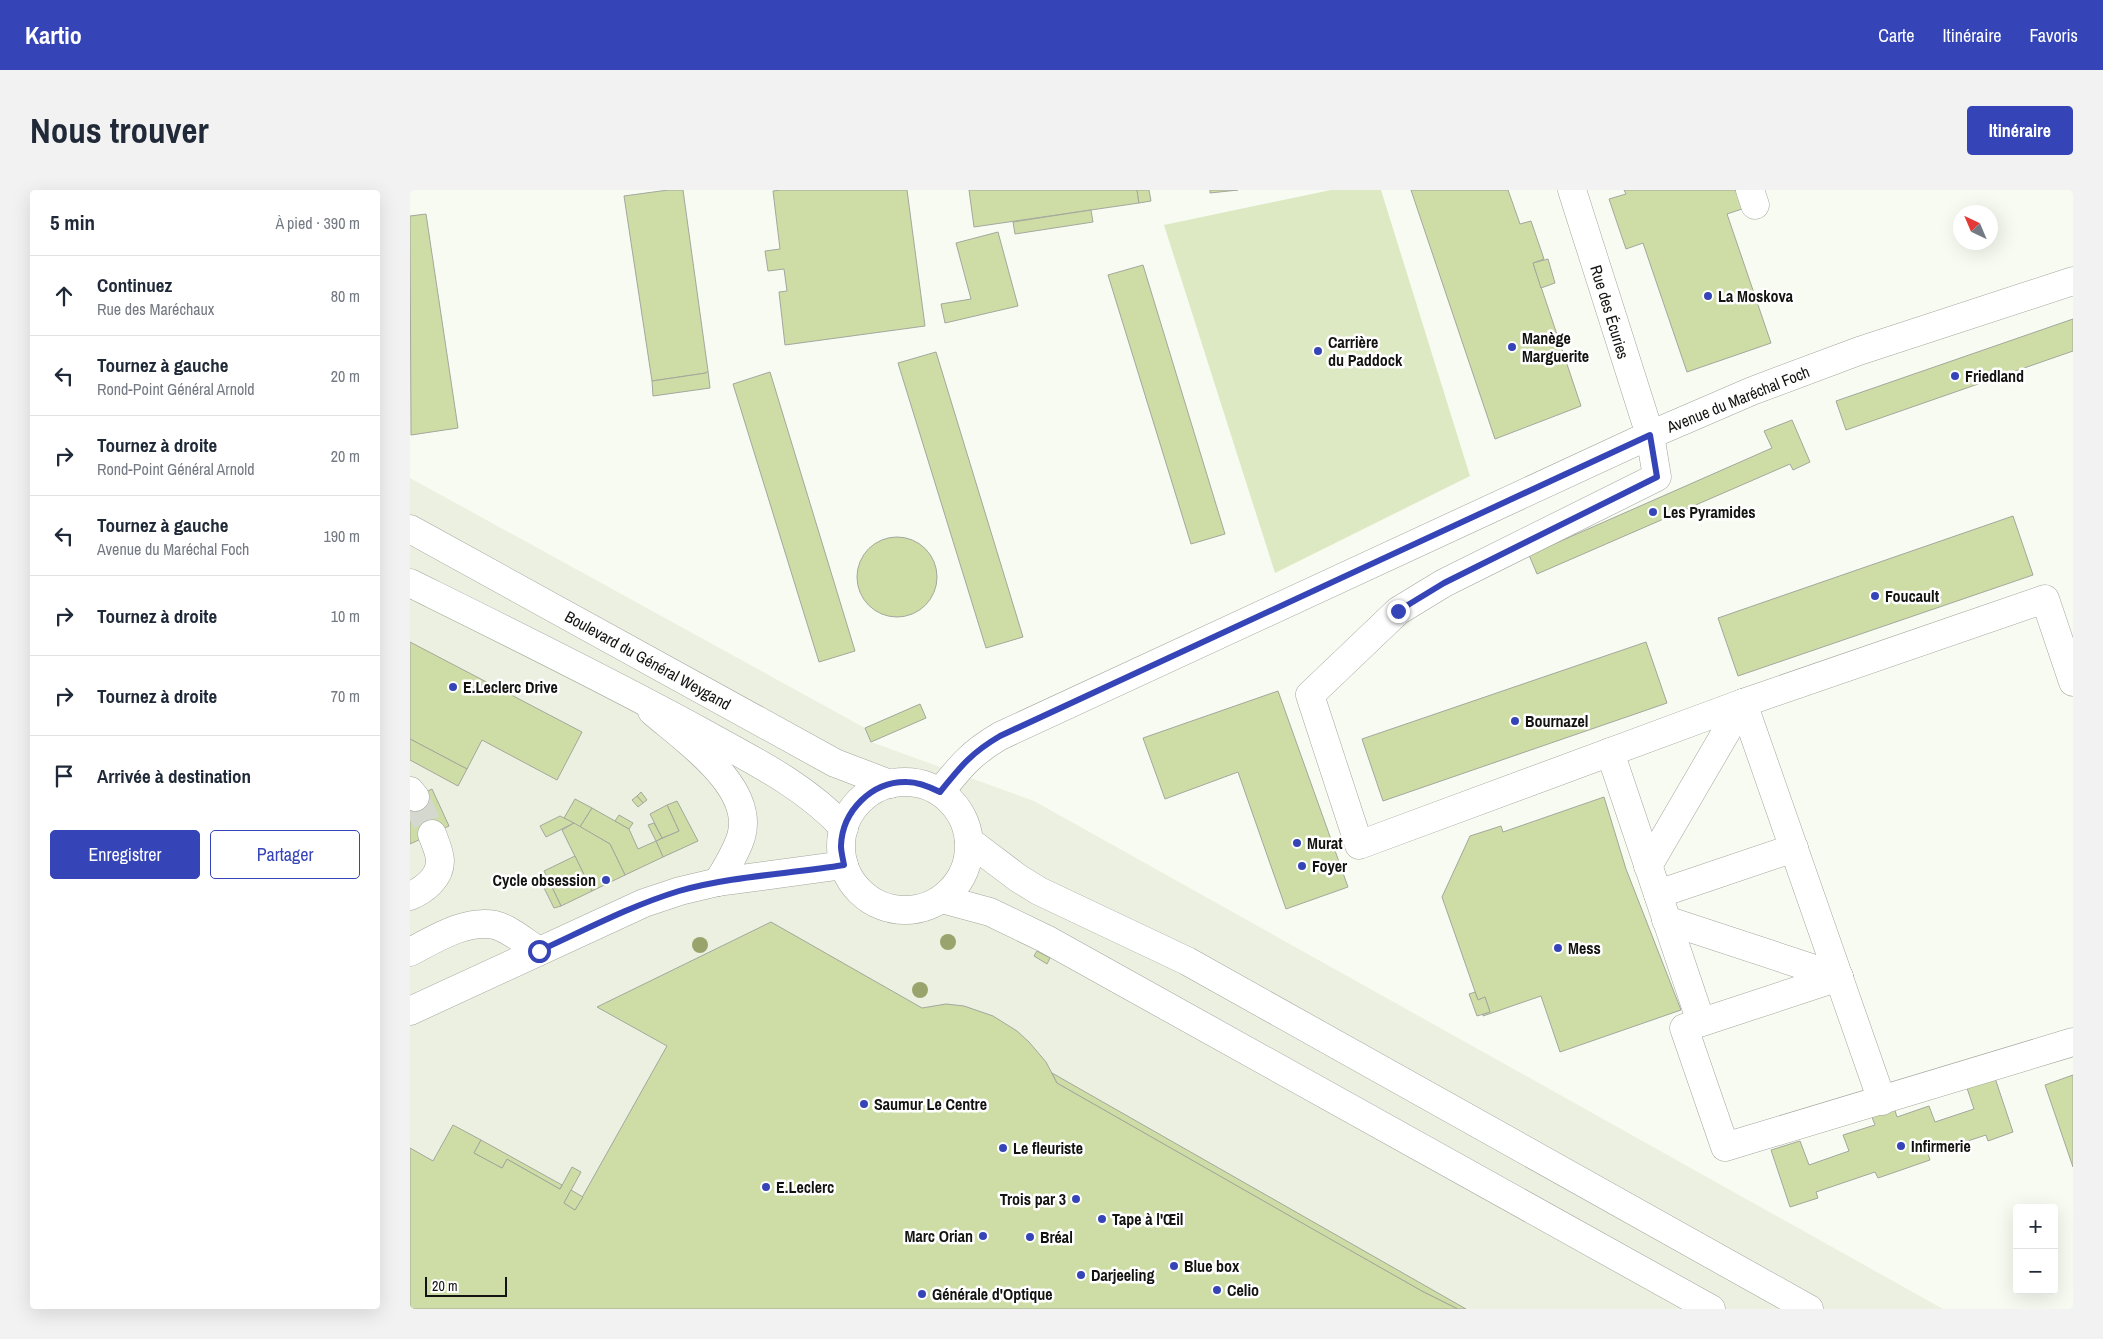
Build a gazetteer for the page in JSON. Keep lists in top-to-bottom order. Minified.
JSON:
{"streets":{"main road":["Rue des Écuries","Avenue du Maréchal Foch","Boulevard du Général Weygand"]},"crossings":[["Rue des Écuries","Avenue du Maréchal Foch"],["Avenue du Maréchal Foch","Boulevard du Général Weygand"]],"places":["La Moskova","Manège Marguerite","Carrière du Paddock","Friedland","Les Pyramides","Foucault","E.Leclerc Drive","Bournazel","Murat","Foyer","Cycle obsession","Mess","Saumur Le Centre","Infirmerie","Le fleuriste","E.Leclerc","Trois par 3","Tape à l'Œil","Marc Orian","Bréal","Blue box","Darjeeling","Celio","Générale d'Optique"],"scale_bar":"20 m","north":"top left","page":{"header":"Kartio","nav":["Carte","Itinéraire","Favoris"],"buttons":["Itinéraire",["Enregistrer","Partager"]],"title":"Nous trouver","heading":["5 min","À pied · 390 m"],"list":[["Continuez","Rue des Maréchaux","80 m"],["Tournez à gauche","Rond-Point Général Arnold","20 m"],["Tournez à droite","Rond-Point Général Arnold","20 m"],["Tournez à gauche","Avenue du Maréchal Foch","190 m"],["Tournez à droite","10 m"],["Tournez à droite","70 m"],"Arrivée à destination"],"map_buttons":["+","−"],"scale":"20 m"}}
